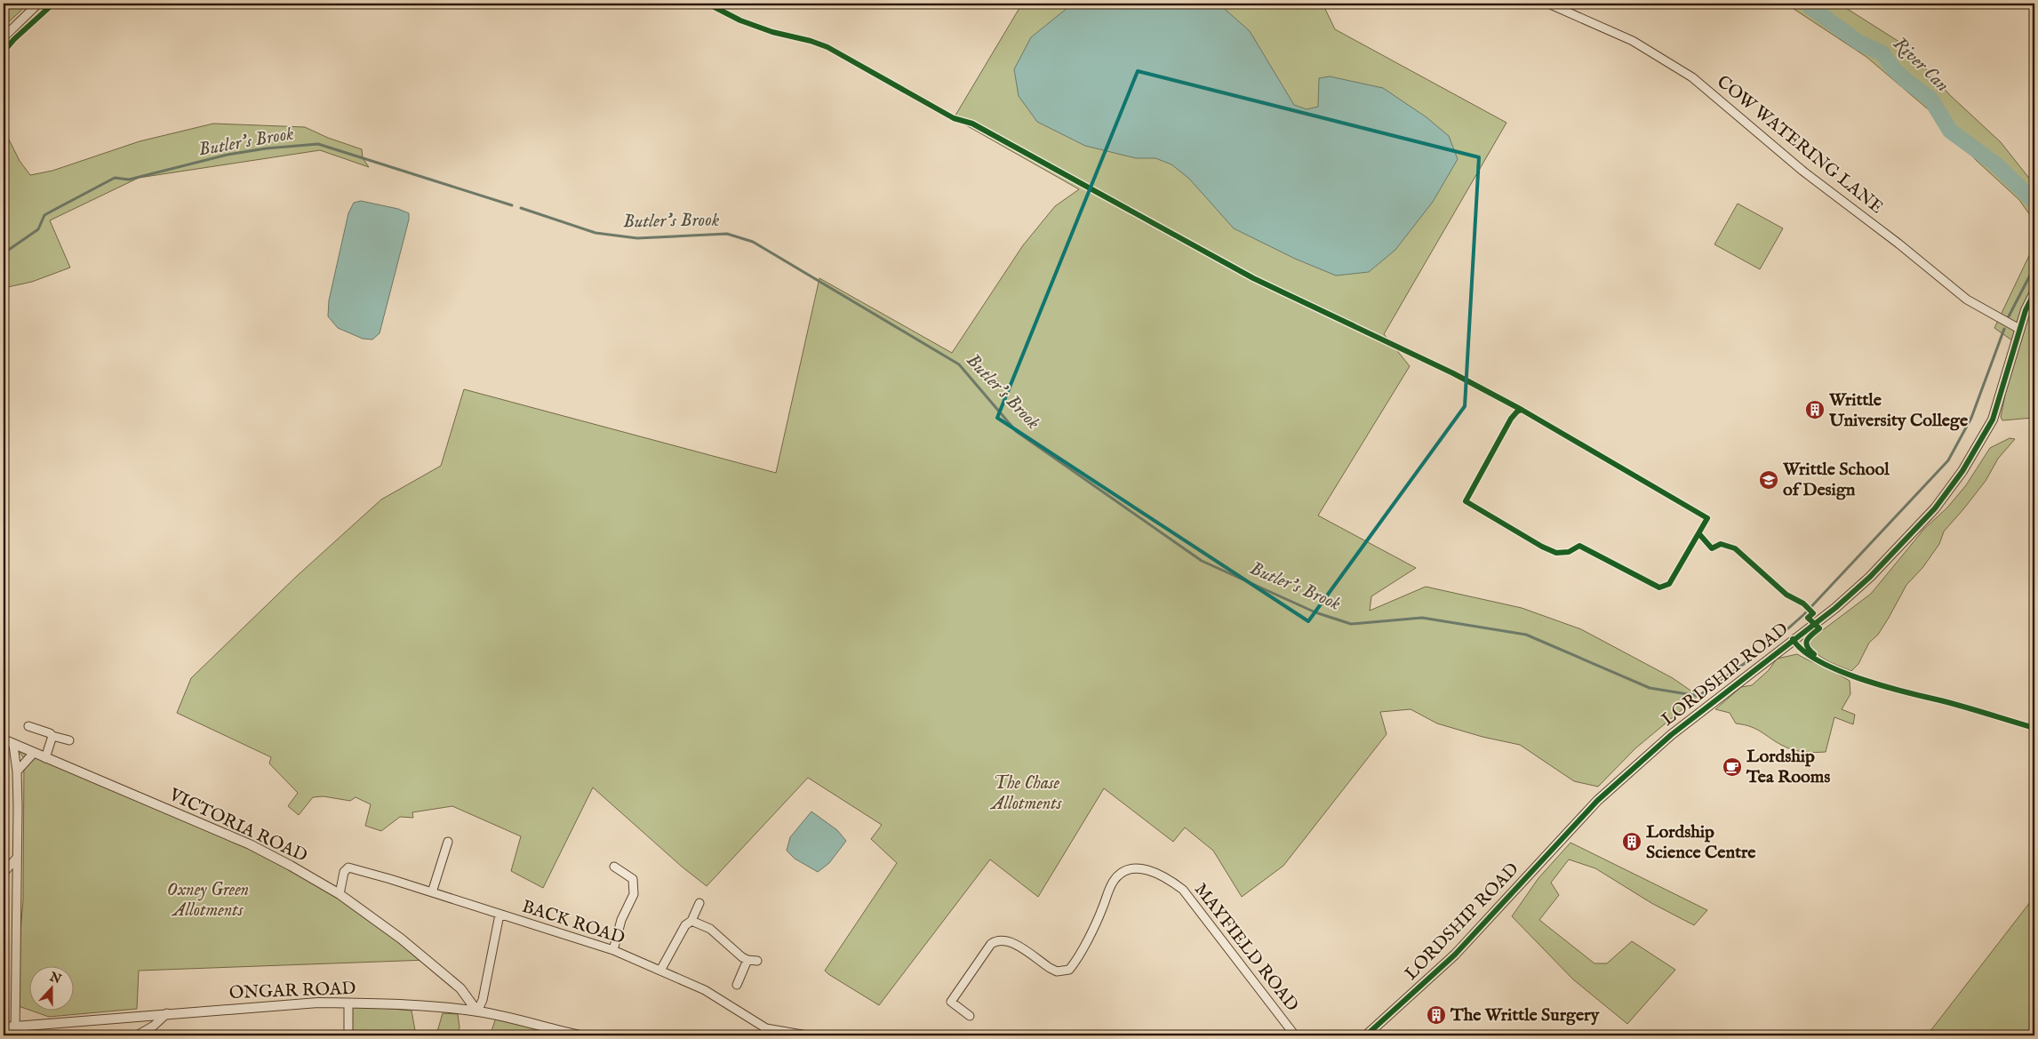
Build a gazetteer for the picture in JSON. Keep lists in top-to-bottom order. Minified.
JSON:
{"streets":{"street":["COW WATERING LANE","LORDSHIP ROAD","VICTORIA ROAD","BACK ROAD","MAYFIELD ROAD","ONGAR ROAD"]},"crossings":[["COW WATERING LANE","LORDSHIP ROAD"],["VICTORIA ROAD","BACK ROAD"],["VICTORIA ROAD","ONGAR ROAD"]],"water":["River Can","Butler's Brook"],"parks":["The Chase Allotments","Oxney Green Allotments"],"places":{"building":["Writtle University College","Lordship Science Centre","The Writtle Surgery"],"school or university":["Writtle School of Design"],"cafe":["Lordship Tea Rooms"]},"north":"top"}
